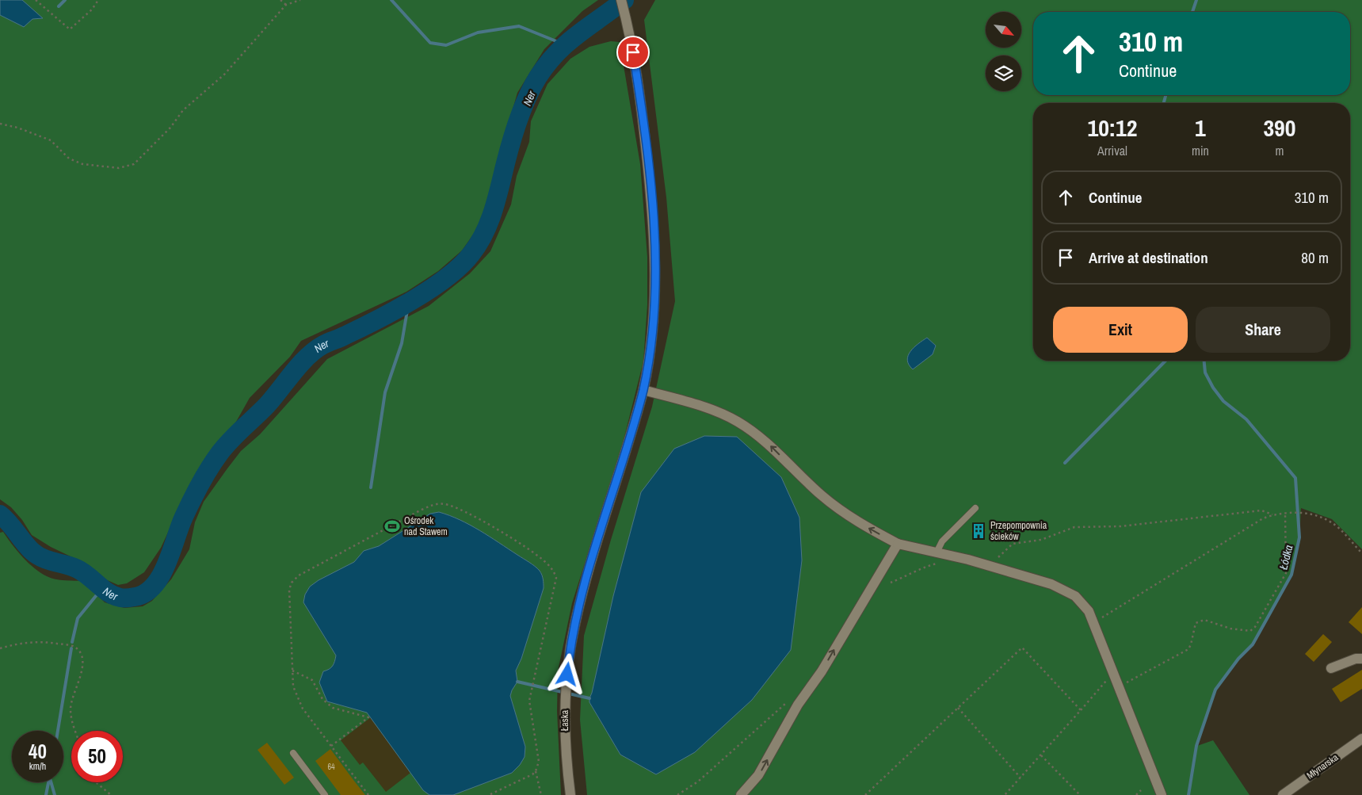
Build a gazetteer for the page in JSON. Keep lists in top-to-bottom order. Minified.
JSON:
{"streets":{"street":["Łaska","Młynarska"]},"water":["Ner","Łódka"],"places":{"sports":["Ośrodek nad Stawem"],"building":["Przepompownia ścieków"]},"house_numbers":["64"],"north":"bottom right","page":{"turn":["310 m","Continue"],"eta":["10:12","Arrival","1","min","390","m"],"list":[{"name":"Continue","value":"310 m"},{"name":"Arrive at destination","value":"80 m"}],"buttons":["Exit","Share"],"speed":"40 km/h","limit":"50"}}
